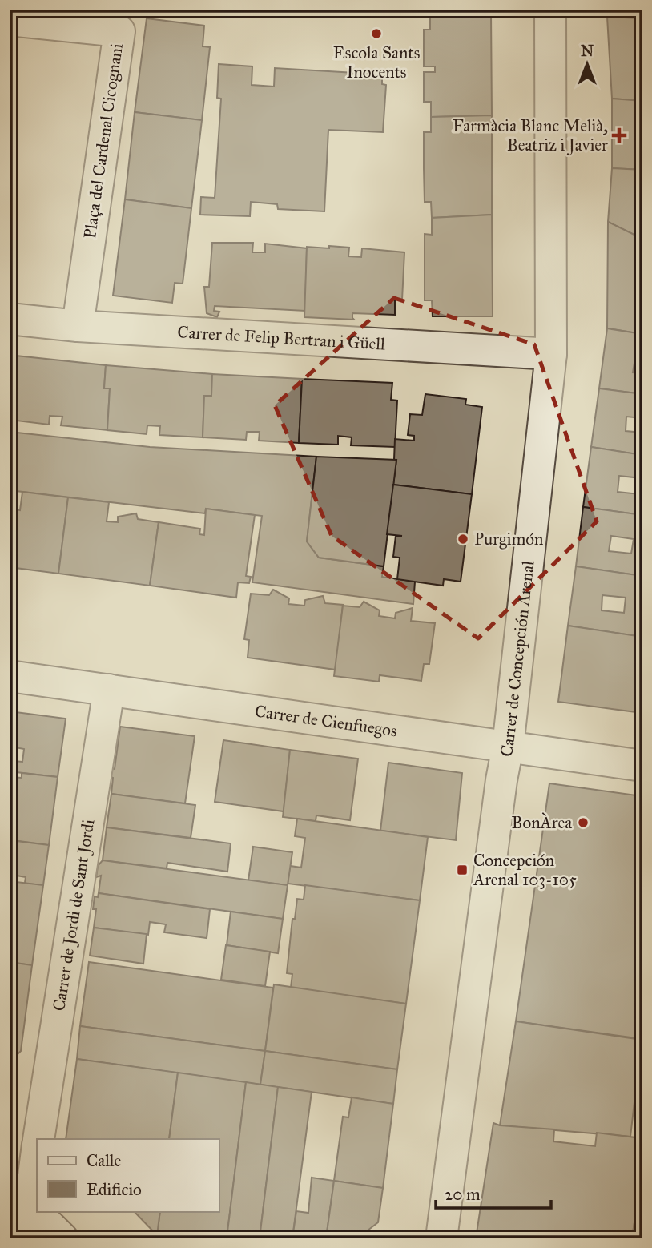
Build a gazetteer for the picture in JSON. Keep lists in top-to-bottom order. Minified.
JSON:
{"streets":{"street":["Plaça del Cardenal Cicognani","Carrer de Felip Bertran i Güell","Carrer de Concepción Arenal","Carrer de Cienfuegos","Carrer de Jordi de Sant Jordi"]},"crossings":[["Plaça del Cardenal Cicognani","Carrer de Felip Bertran i Güell"],["Carrer de Felip Bertran i Güell","Carrer de Concepción Arenal"],["Carrer de Concepción Arenal","Carrer de Cienfuegos"],["Carrer de Cienfuegos","Carrer de Jordi de Sant Jordi"]],"places":{"other":["Escola Sants Inocents","Purgimón","BonÀrea"],"health":["Farmàcia Blanc Melià, Beatriz i Javier"],"transit":["Concepción Arenal 103-105"]},"legend":["Calle","Edificio"],"scale_bar":"20 m","north":"top"}
